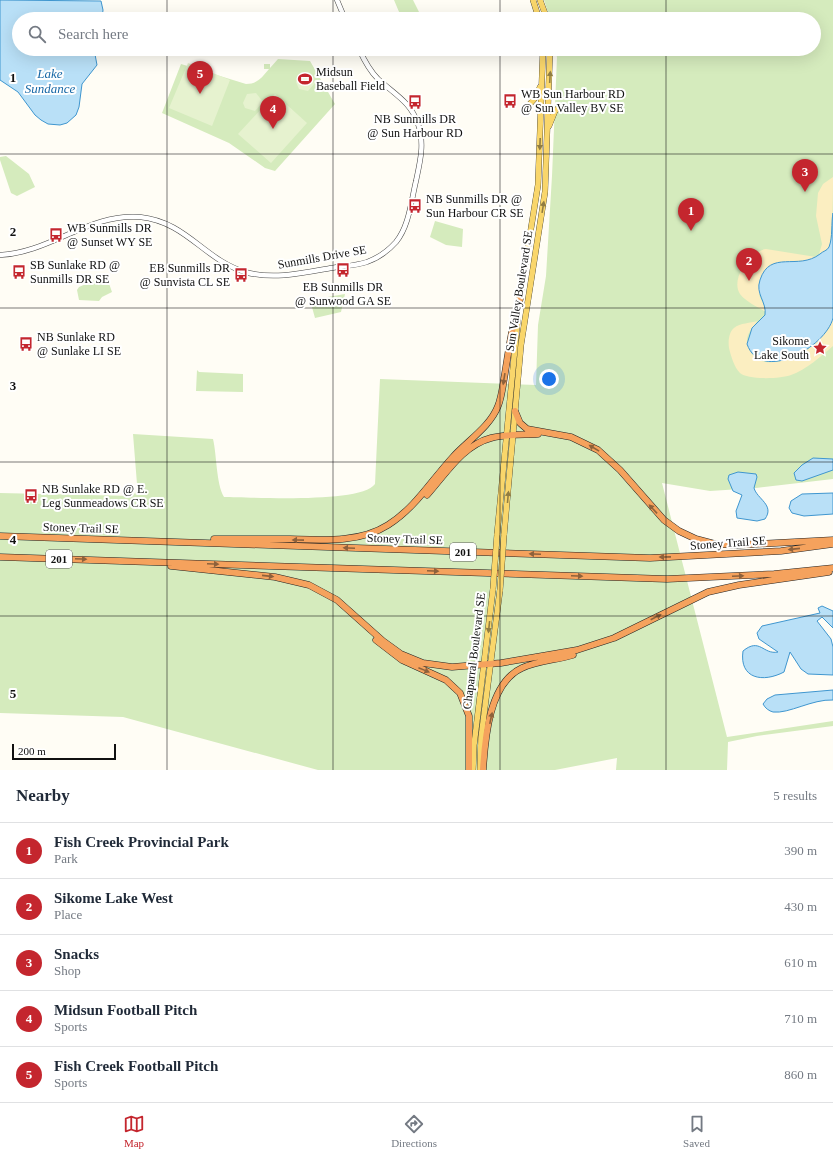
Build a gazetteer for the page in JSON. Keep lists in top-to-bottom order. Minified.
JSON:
{"streets":{"highway":["Stoney Trail SE","201"],"main road":["Sun Valley Boulevard SE","Chaparral Boulevard SE"],"street":["Sunmills Drive SE"]},"crossings":[["Sun Valley Boulevard SE","Chaparral Boulevard SE"]],"water":["Lake Sundance"],"places":{"sports":["Midsun Baseball Field"],"bus stop":["WB Sun Harbour RD @ Sun Valley BV SE","NB Sunmills DR @ Sun Harbour RD","NB Sunmills DR @ Sun Harbour CR SE","WB Sunmills DR @ Sunset WY SE","EB Sunmills DR @ Sunwood GA SE","SB Sunlake RD @ Sunmills DR SE","EB Sunmills DR @ Sunvista CL SE","NB Sunlake RD @ Sunlake LI SE","NB Sunlake RD @ E. Leg Sunmeadows CR SE"],"place":["Sikome Lake South"]},"scale_bar":"200 m","page":{"search":"Search here","pins":["5","4","3","1","2"],"scale":"200 m","heading":["Nearby","5 results"],"list":[{"mark":"1","name":"Fish Creek Provincial Park","note":"Park","value":"390 m"},{"mark":"2","name":"Sikome Lake West","note":"Place","value":"430 m"},{"mark":"3","name":"Snacks","note":"Shop","value":"610 m"},{"mark":"4","name":"Midsun Football Pitch","note":"Sports","value":"710 m"},{"mark":"5","name":"Fish Creek Football Pitch","note":"Sports","value":"860 m"}],"nav":["Map","Directions","Saved"]},"grid":{"rows":["1","2","3","4","5"]}}
